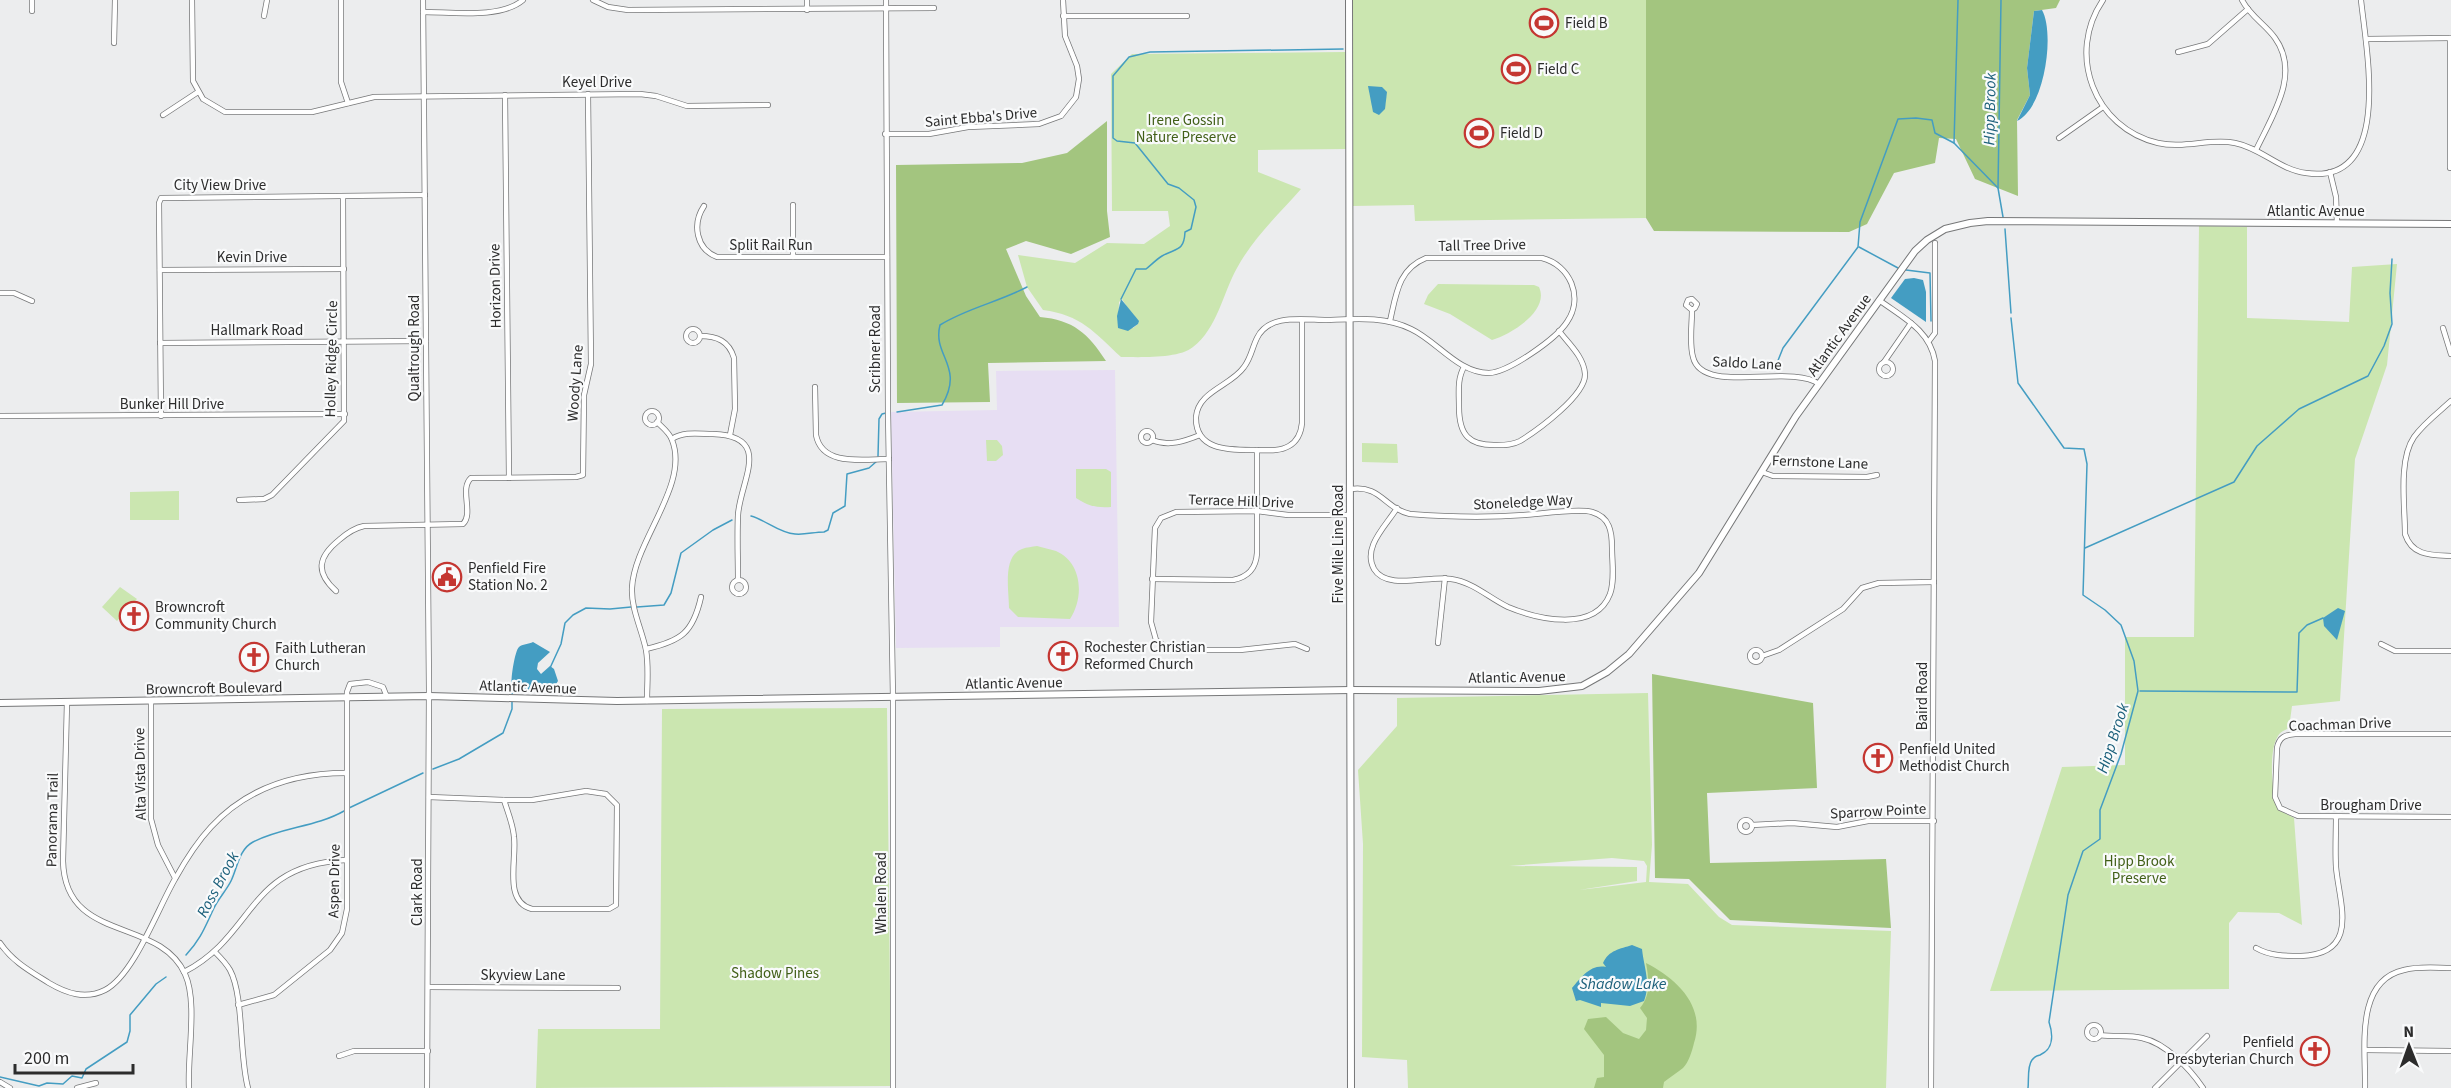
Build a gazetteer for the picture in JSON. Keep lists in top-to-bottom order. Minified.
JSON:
{"streets":{"main road":["Atlantic Avenue","Five Mile Line Road","Browncroft Boulevard"],"street":["Keyel Drive","Saint Ebba's Drive","City View Drive","Split Rail Run","Tall Tree Drive","Kevin Drive","Horizon Drive","Hallmark Road","Qualtrough Road","Scribner Road","Holley Ridge Circle","Saldo Lane","Woody Lane","Bunker Hill Drive","Fernstone Lane","Terrace Hill Drive","Stoneledge Way","Baird Road","Coachman Drive","Alta Vista Drive","Brougham Drive","Sparrow Pointe","Panorama Trail","Aspen Drive","Clark Road","Whalen Road","Skyview Lane"]},"crossings":[["Keyel Drive","Horizon Drive"],["Keyel Drive","Qualtrough Road"],["Keyel Drive","Woody Lane"],["Saint Ebba's Drive","Scribner Road"],["City View Drive","Kevin Drive"],["City View Drive","Hallmark Road"],["City View Drive","Qualtrough Road"],["City View Drive","Holley Ridge Circle"],["City View Drive","Bunker Hill Drive"],["Atlantic Avenue","Qualtrough Road"],["Atlantic Avenue","Scribner Road"],["Atlantic Avenue","Saldo Lane"],["Atlantic Avenue","Fernstone Lane"],["Atlantic Avenue","Five Mile Line Road"],["Atlantic Avenue","Browncroft Boulevard"],["Atlantic Avenue","Clark Road"],["Atlantic Avenue","Whalen Road"],["Split Rail Run","Scribner Road"],["Kevin Drive","Holley Ridge Circle"],["Horizon Drive","Woody Lane"],["Hallmark Road","Qualtrough Road"],["Hallmark Road","Holley Ridge Circle"],["Qualtrough Road","Woody Lane"],["Qualtrough Road","Browncroft Boulevard"],["Qualtrough Road","Clark Road"],["Scribner Road","Whalen Road"],["Holley Ridge Circle","Bunker Hill Drive"],["Terrace Hill Drive","Five Mile Line Road"],["Stoneledge Way","Five Mile Line Road"],["Browncroft Boulevard","Alta Vista Drive"],["Browncroft Boulevard","Panorama Trail"],["Browncroft Boulevard","Aspen Drive"],["Browncroft Boulevard","Clark Road"],["Baird Road","Sparrow Pointe"],["Coachman Drive","Brougham Drive"],["Clark Road","Skyview Lane"]],"water":["Hipp Brook","Ross Brook","Shadow Lake"],"parks":["Irene Gossin Nature Preserve","Hipp Brook Preserve","Shadow Pines"],"places":{"sports":["Field B","Field C","Field D"],"public building":["Penfield Fire Station No. 2"],"church":["Browncroft Community Church","Rochester Christian Reformed Church","Faith Lutheran Church","Penfield United Methodist Church","Penfield Presbyterian Church"]},"scale_bar":"200 m","north":"top"}
